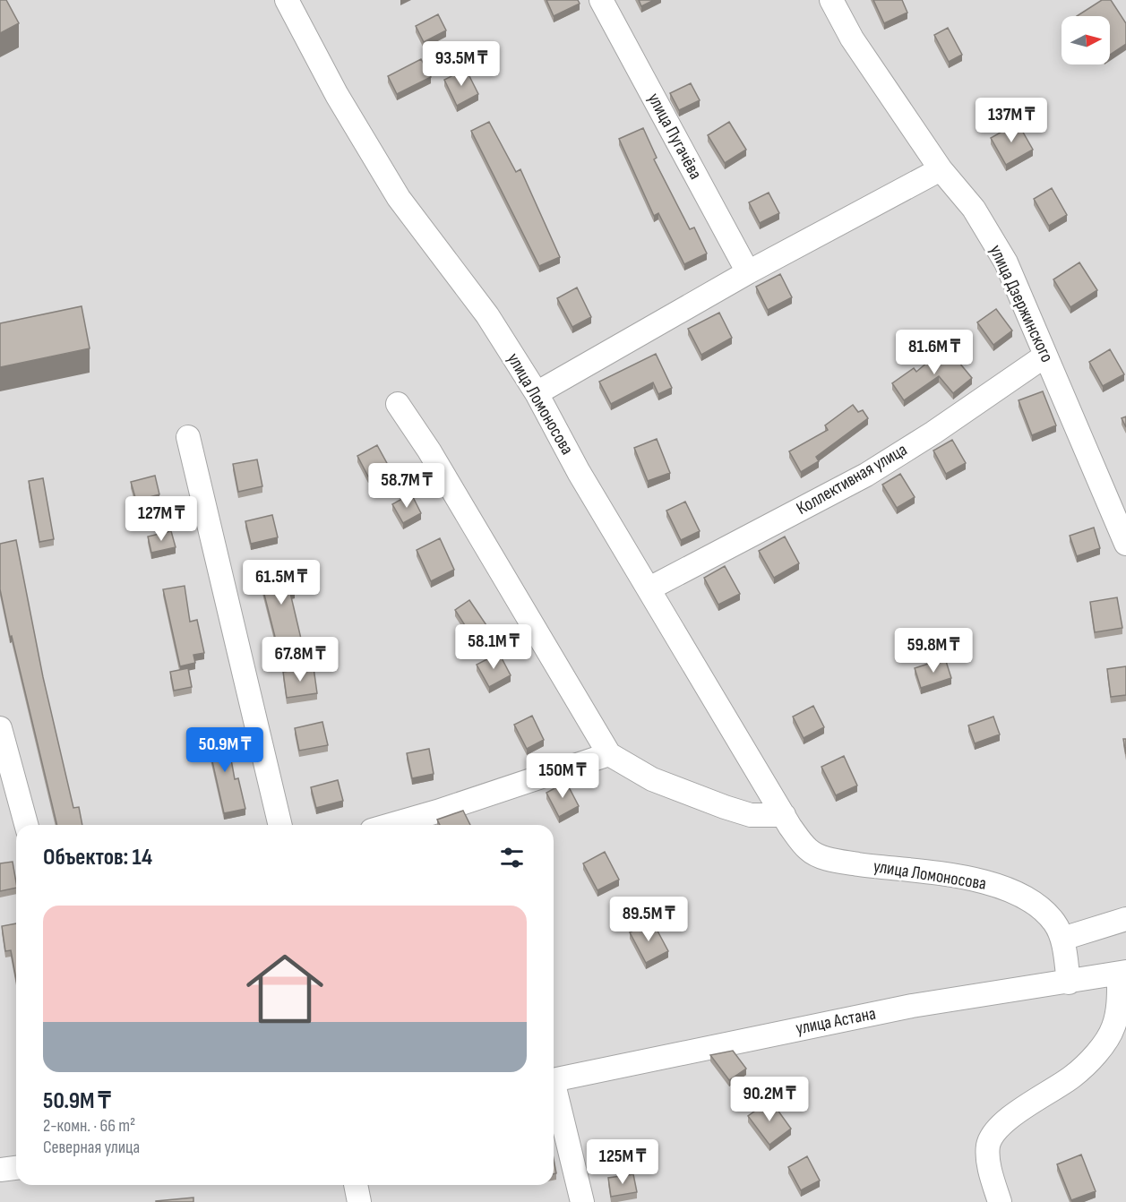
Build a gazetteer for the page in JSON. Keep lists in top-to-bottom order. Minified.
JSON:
{"streets":{"street":["улица Пугачёва","улица Дзержинского","улица Ломоносова","Коллективная улица","улица Астана"]},"crossings":[["улица Дзержинского","Коллективная улица"],["улица Ломоносова","Коллективная улица"],["улица Ломоносова","улица Астана"]],"north":"right","page":{"price":["93.5M ₸","137M ₸","81.6M ₸","58.7M ₸","127M ₸","61.5M ₸","58.1M ₸","59.8M ₸","67.8M ₸","50.9M ₸","150M ₸","89.5M ₸","90.2M ₸","125M ₸"],"heading":"Объектов: 14","list":[{"name":"50.9M ₸","note":"2-комн. · 66 m² · Северная улица"}]}}
